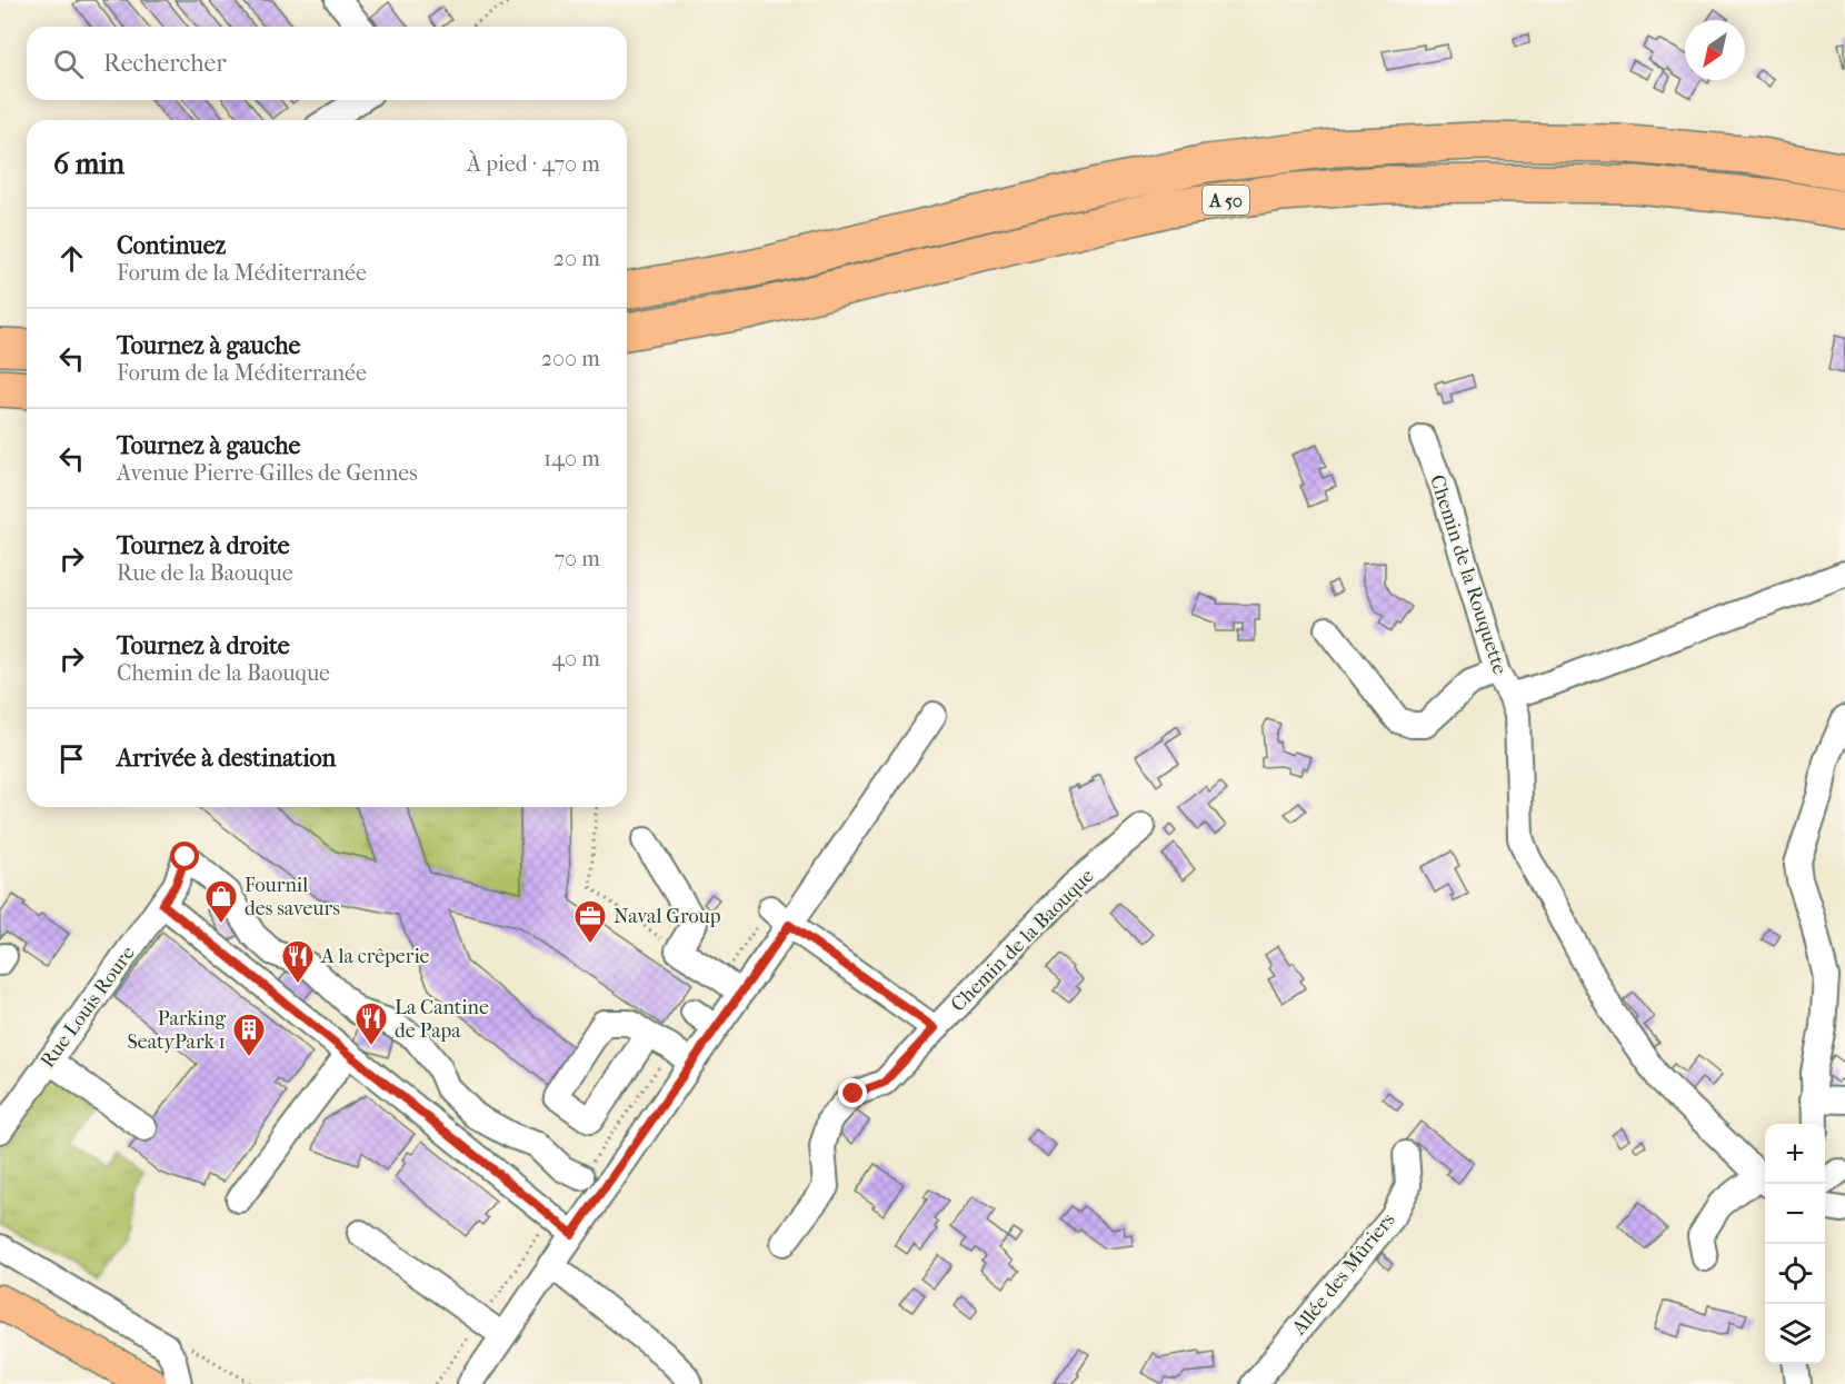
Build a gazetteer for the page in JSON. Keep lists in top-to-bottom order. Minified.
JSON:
{"streets":{"highway":["A 50"],"street":["Chemin de la Rouquette","Chemin de la Baouque","Rue Louis Roure","Allée des Mûriers"]},"places":{"shop":["Fournil des saveurs"],"office":["Naval Group"],"restaurant":["A la crêperie","La Cantine de Papa"],"building":["Parking SeatyPark 1"]},"north":"bottom left","page":{"search":"Rechercher","heading":["6 min","À pied · 470 m"],"list":[["Continuez","Forum de la Méditerranée","20 m"],["Tournez à gauche","Forum de la Méditerranée","200 m"],["Tournez à gauche","Avenue Pierre-Gilles de Gennes","140 m"],["Tournez à droite","Rue de la Baouque","70 m"],["Tournez à droite","Chemin de la Baouque","40 m"],"Arrivée à destination"],"map_buttons":["+","−"]}}
